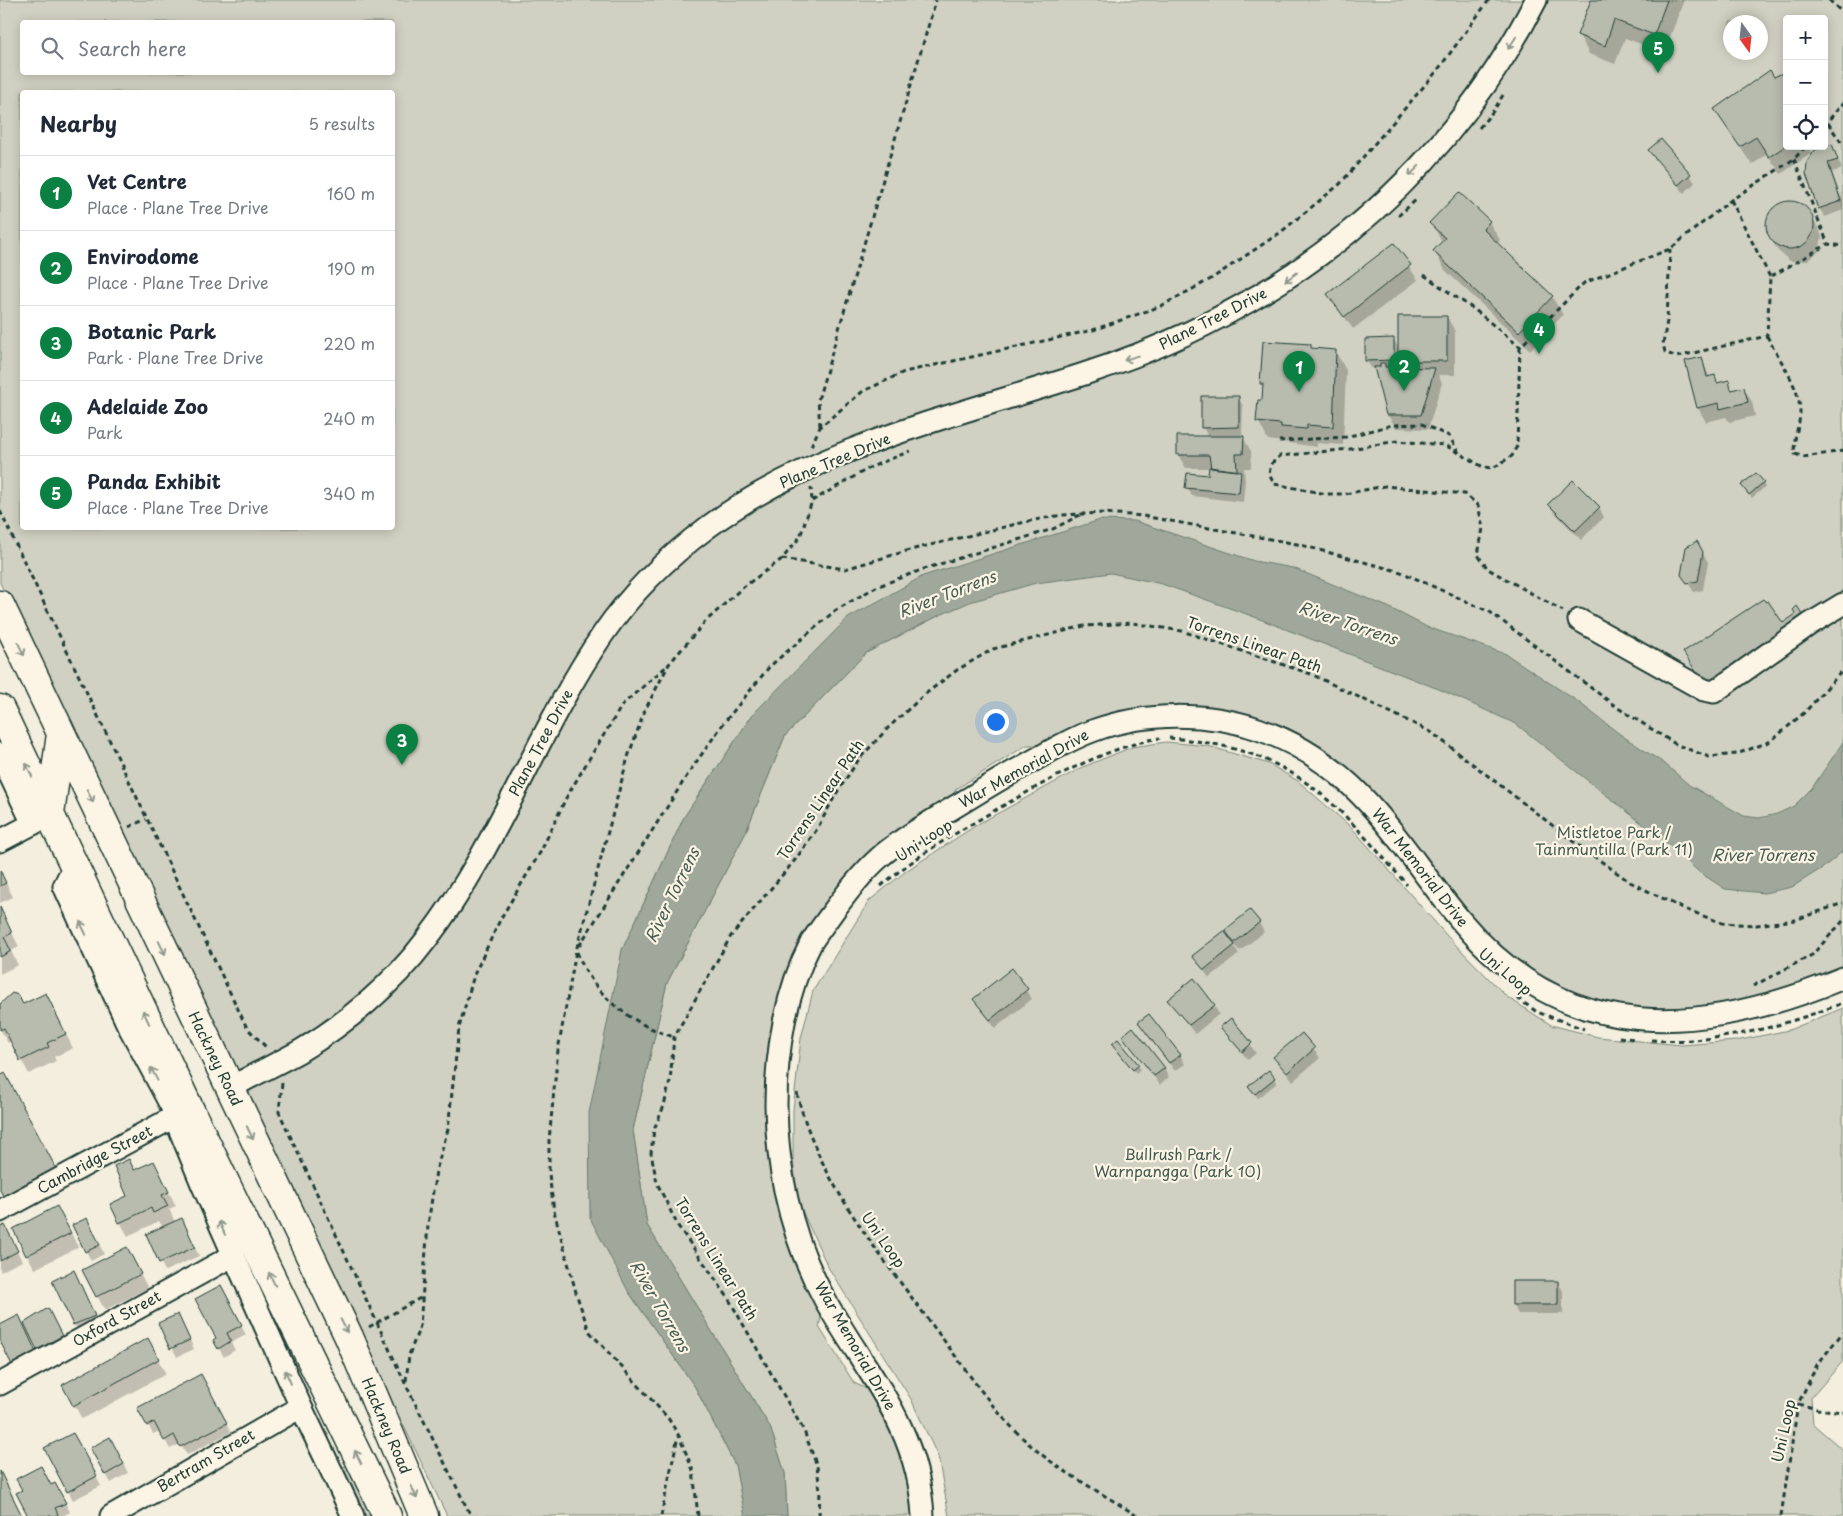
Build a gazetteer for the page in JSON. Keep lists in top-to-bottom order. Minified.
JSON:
{"streets":{"highway":["Hackney Road"],"street":["Plane Tree Drive","War Memorial Drive","Cambridge Street","Oxford Street","Bertram Street"],"path":["Torrens Linear Path","Uni Loop"]},"crossings":[["Plane Tree Drive","Hackney Road"]],"one_way":["Plane Tree Drive"],"water":["River Torrens"],"parks":["Mistletoe Park / Tainmuntilla (Park 11)","Bullrush Park / Warnpangga (Park 10)"],"north":"bottom","page":{"map_buttons":["+","−"],"search":"Search here","pins":["5","4","2","1","3"],"heading":["Nearby","5 results"],"list":[{"mark":"1","name":"Vet Centre","note":"Place · Plane Tree Drive","value":"160 m"},{"mark":"2","name":"Envirodome","note":"Place · Plane Tree Drive","value":"190 m"},{"mark":"3","name":"Botanic Park","note":"Park · Plane Tree Drive","value":"220 m"},{"mark":"4","name":"Adelaide Zoo","note":"Park","value":"240 m"},{"mark":"5","name":"Panda Exhibit","note":"Place · Plane Tree Drive","value":"340 m"}]}}
